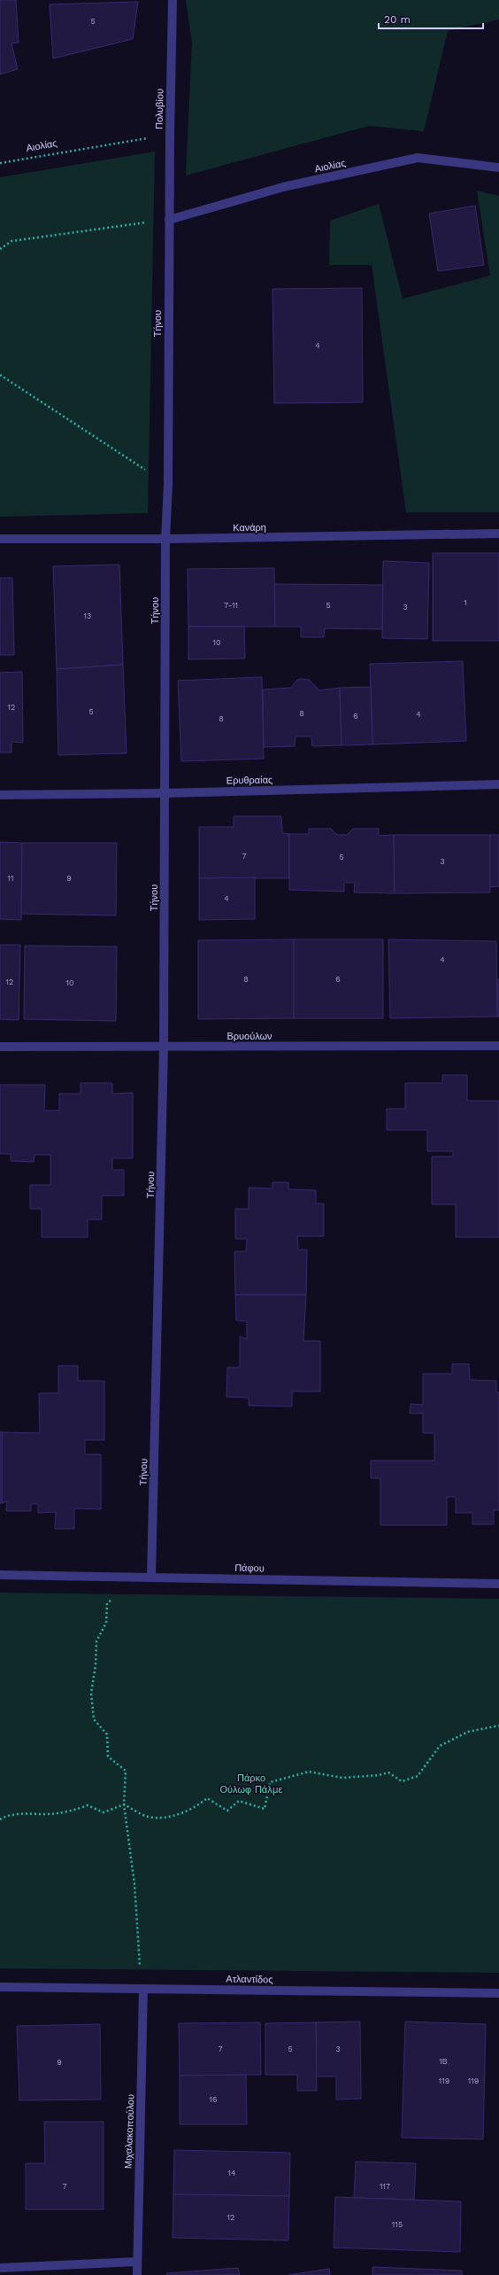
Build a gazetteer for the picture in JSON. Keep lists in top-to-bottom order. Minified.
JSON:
{"streets":{"street":["Πολυβίου","Αιολίας","Τήνου","Κανάρη","Ερυθραίας","Βρυούλων","Πάφου","Ατλαντίδος","Μιχαλακοπούλου"]},"crossings":[["Πολυβίου","Αιολίας"],["Πολυβίου","Τήνου"],["Αιολίας","Τήνου"],["Τήνου","Κανάρη"],["Τήνου","Ερυθραίας"],["Τήνου","Βρυούλων"],["Τήνου","Πάφου"],["Ατλαντίδος","Μιχαλακοπούλου"]],"parks":["Πάρκο Ούλωφ Πάλμε"],"house_numbers":["5","4","1","7-11","5","3","13","10","12","5","8","4","6","8","7","5","3","11","9","4","4","8","6","12","10","7","5","3","1Β","9","119","119","16","14","7","117","12","115"],"scale_bar":"20 m"}
